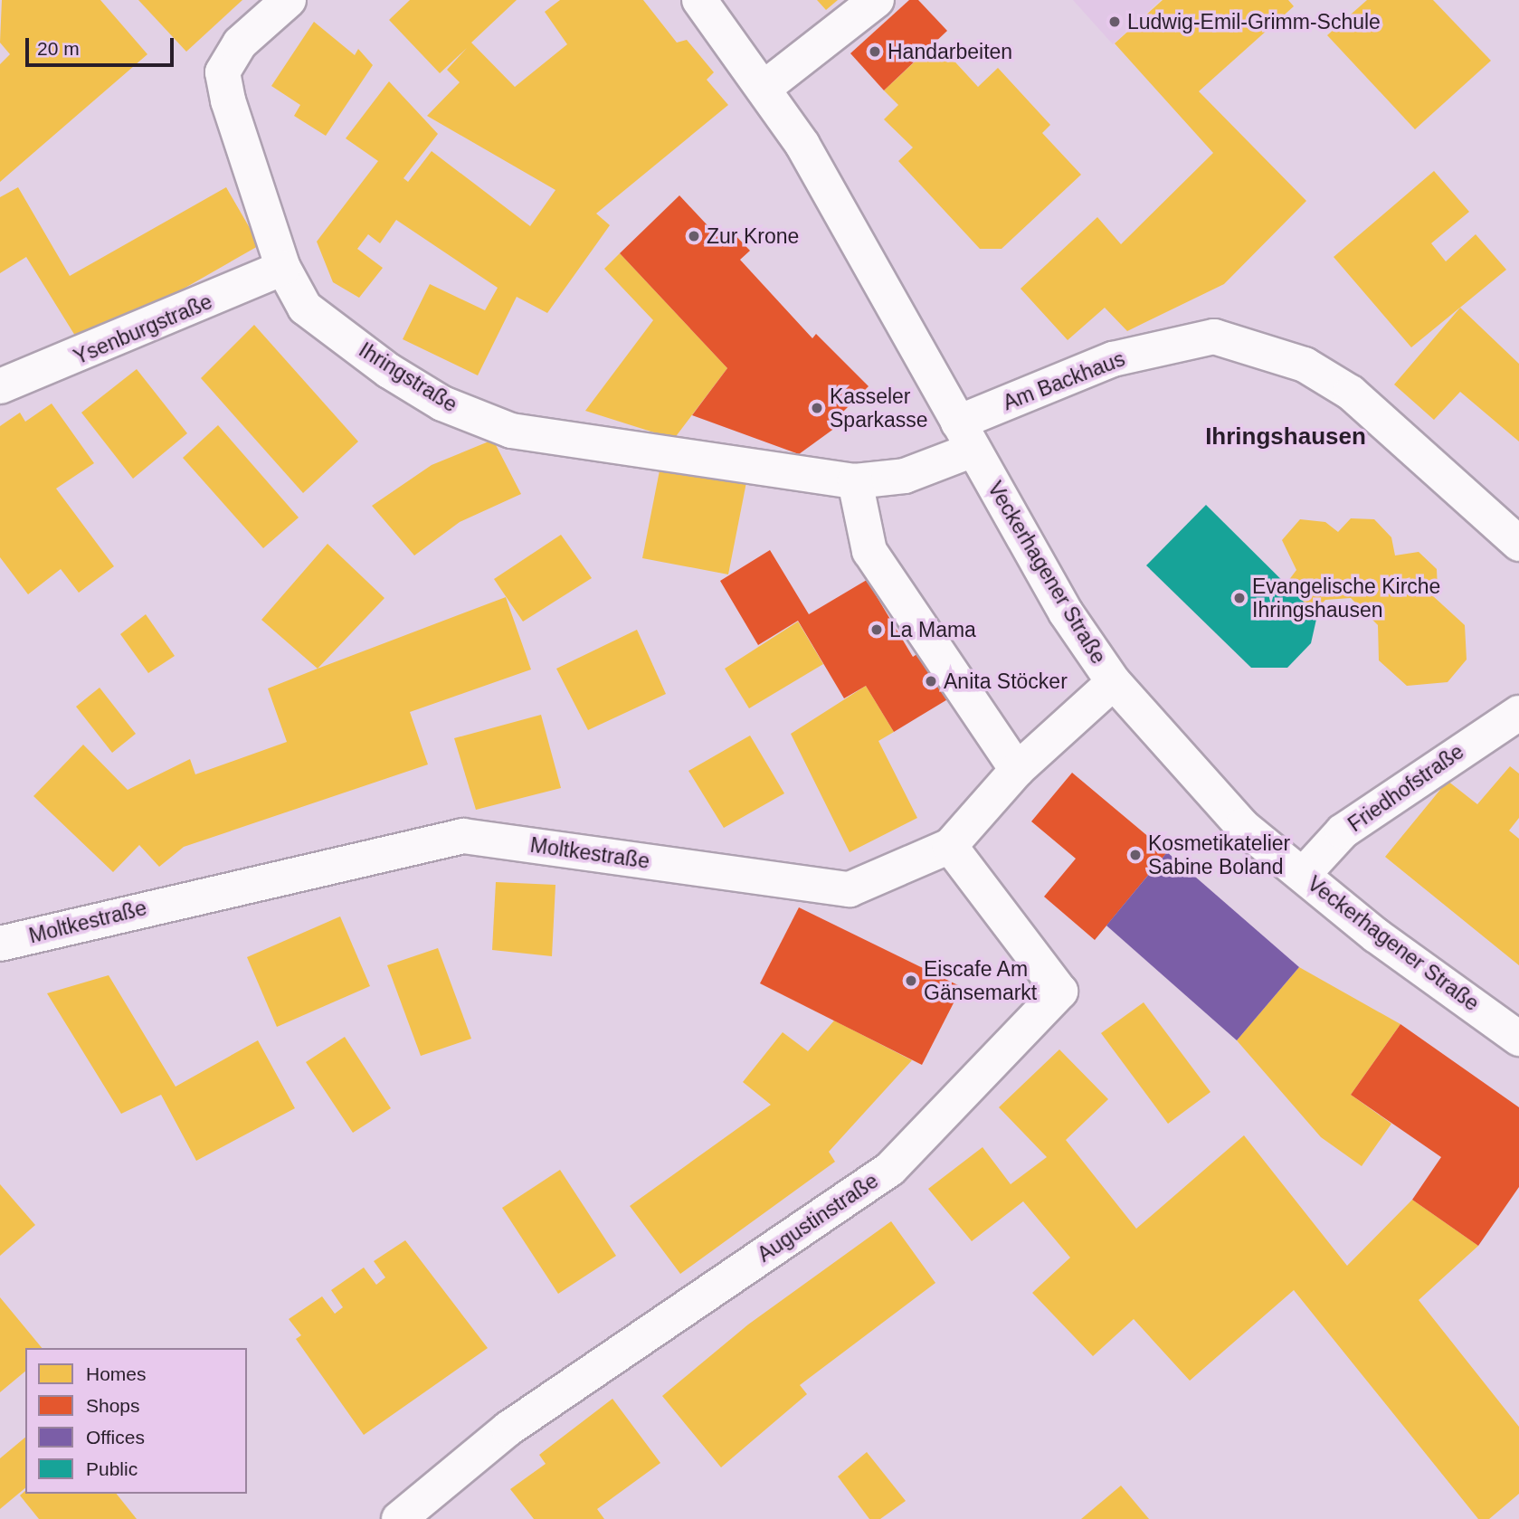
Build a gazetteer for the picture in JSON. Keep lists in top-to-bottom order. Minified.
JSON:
{"streets":{"street":["Ysenburgstraße","Ihringstraße","Am Backhaus","Veckerhagener Straße","Friedhofstraße","Moltkestraße","Augustinstraße"]},"crossings":[["Ysenburgstraße","Ihringstraße"],["Ihringstraße","Am Backhaus"],["Ihringstraße","Veckerhagener Straße"],["Am Backhaus","Veckerhagener Straße"],["Veckerhagener Straße","Friedhofstraße"],["Veckerhagener Straße","Moltkestraße"],["Moltkestraße","Augustinstraße"]],"districts":["Ihringshausen"],"places":["Ludwig-Emil-Grimm-Schule","Handarbeiten","Zur Krone","Kasseler Sparkasse","Evangelische Kirche Ihringshausen","La Mama","Anita Stöcker","Kosmetikatelier Sabine Boland","Eiscafe Am Gänsemarkt"],"legend":["Homes","Shops","Offices","Public"],"scale_bar":"20 m"}
